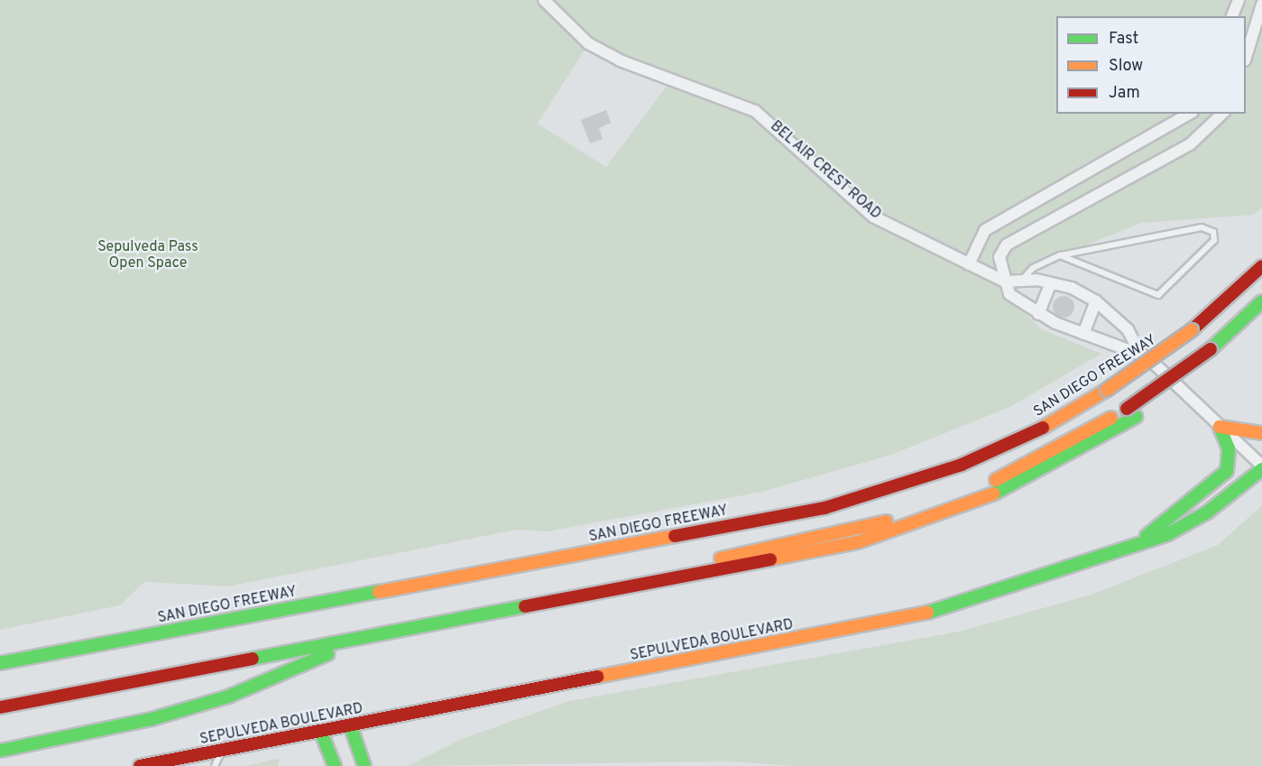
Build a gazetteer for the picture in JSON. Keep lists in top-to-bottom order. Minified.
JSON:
{"streets":{"main road":["SAN DIEGO FREEWAY","SEPULVEDA BOULEVARD"],"street":["BEL AIR CREST ROAD"]},"crossings":[["BEL AIR CREST ROAD","SEPULVEDA BOULEVARD"]],"parks":["Sepulveda Pass Open Space"],"legend":["Fast","Slow","Jam"]}
